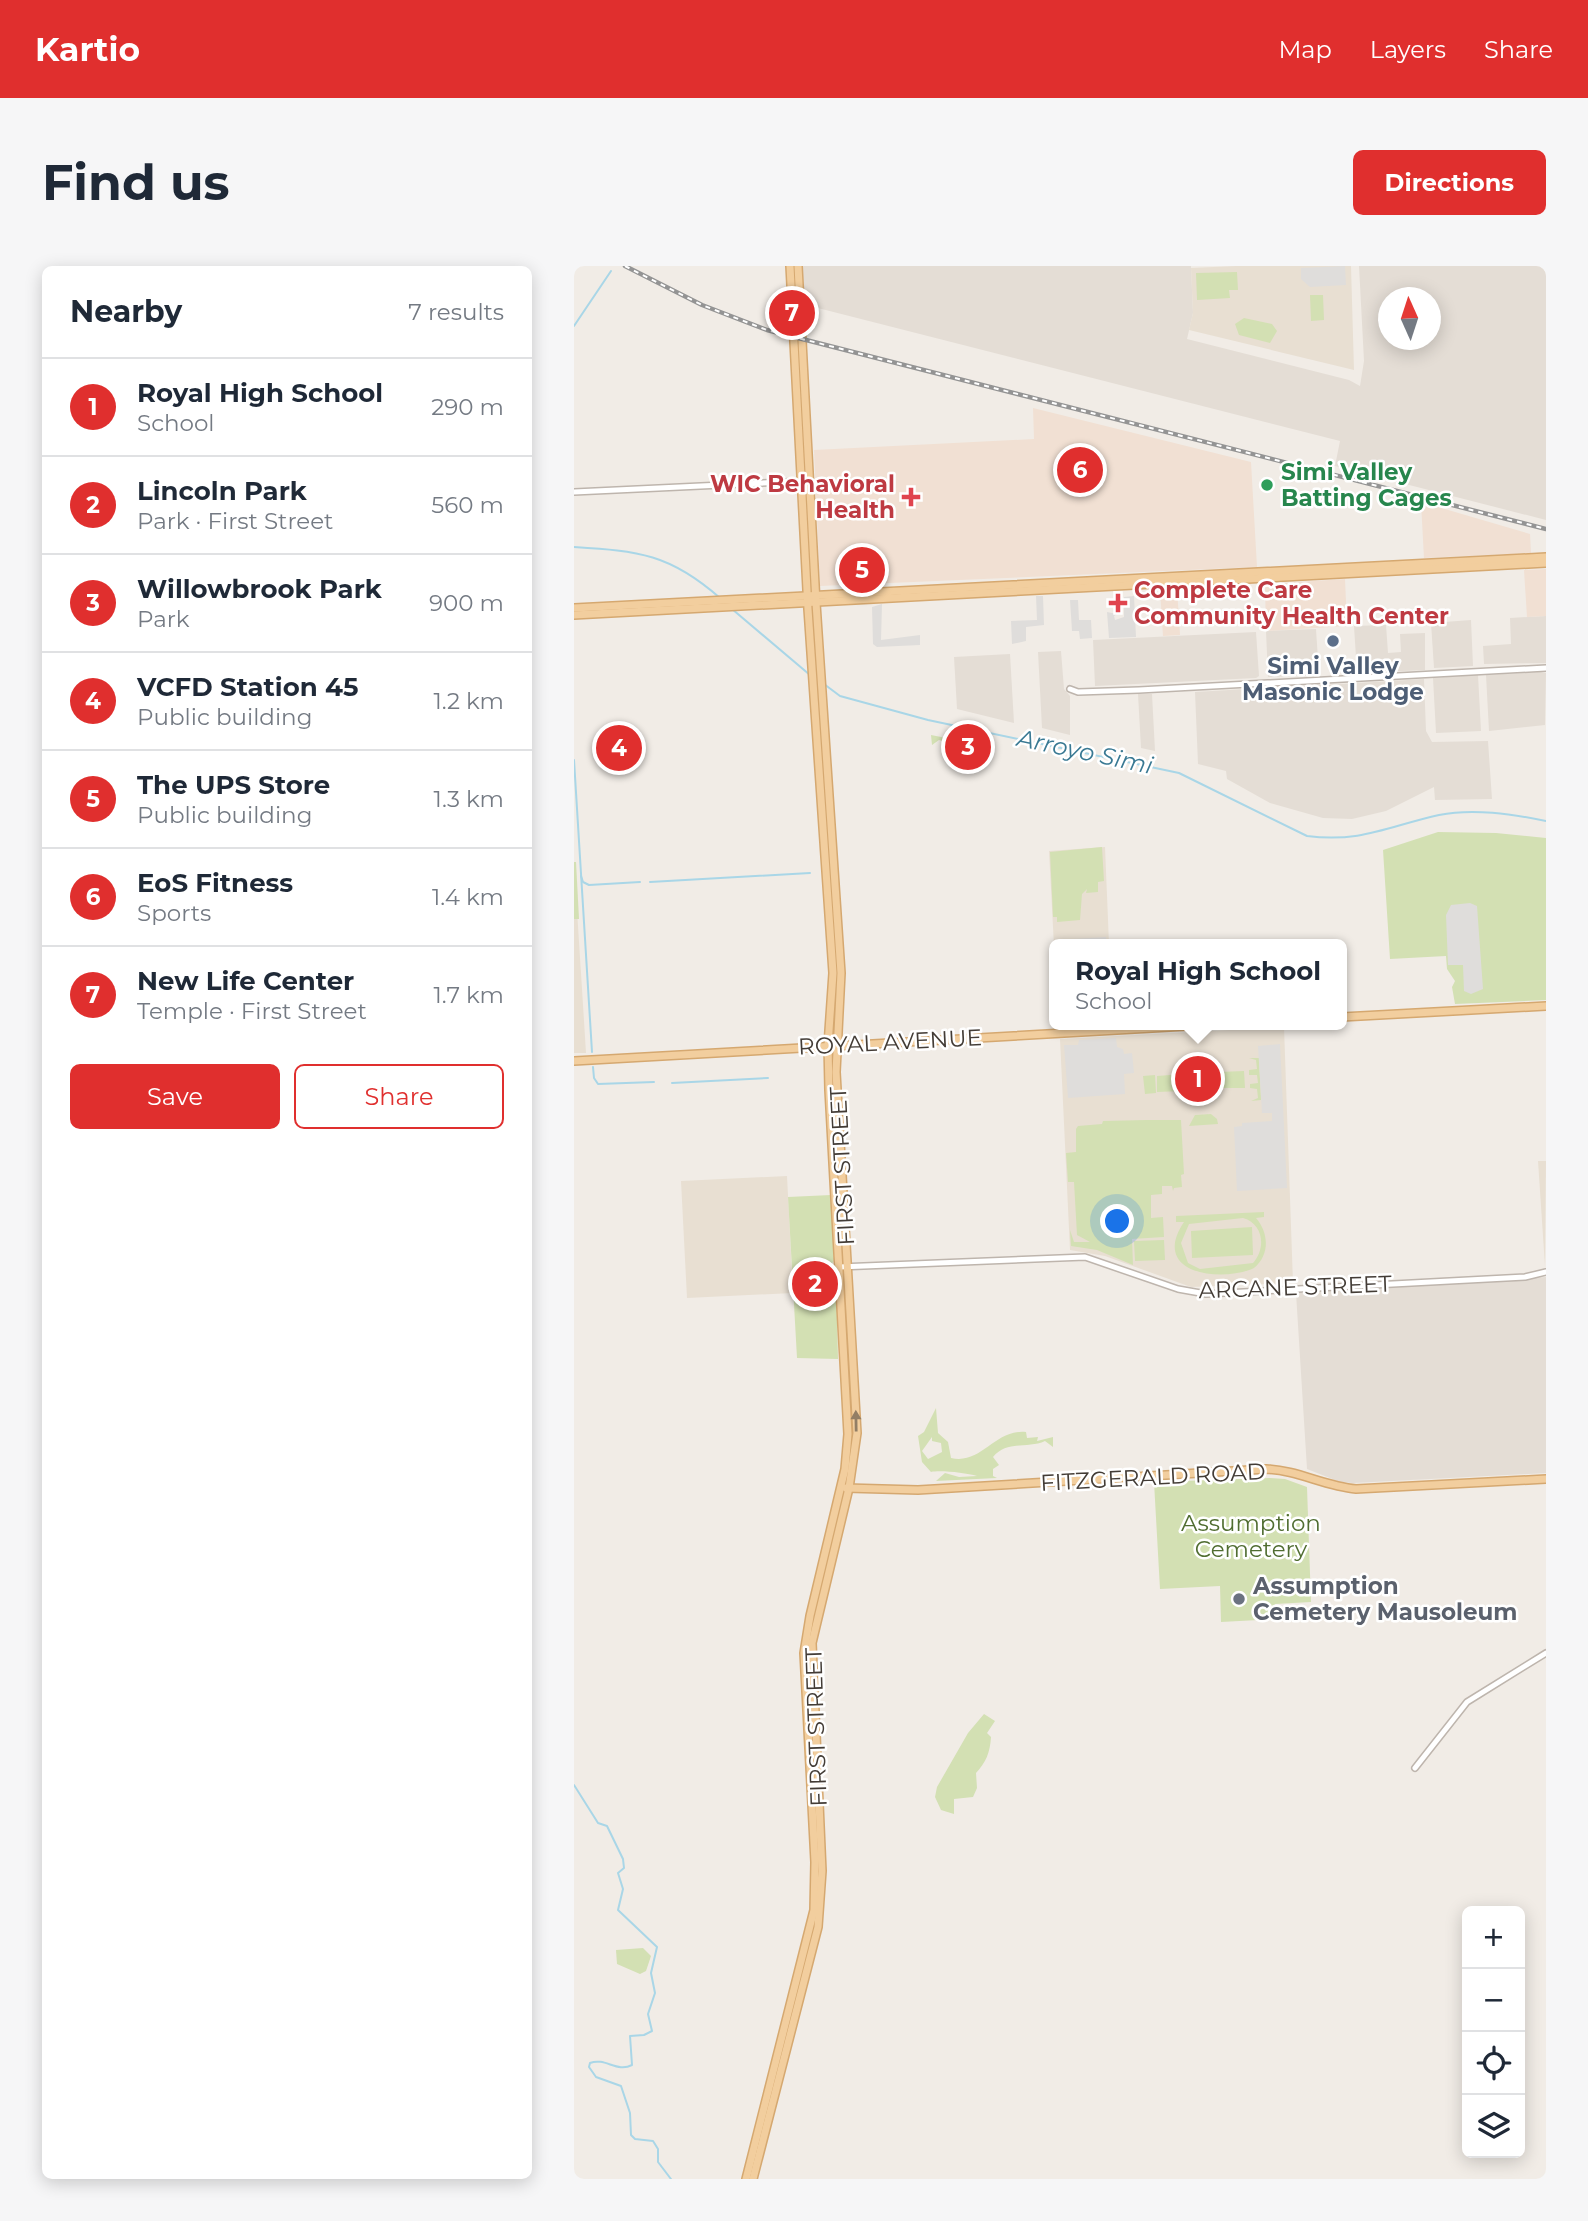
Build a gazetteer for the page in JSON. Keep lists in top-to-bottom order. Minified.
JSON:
{"streets":{"main road":["ROYAL AVENUE","FIRST STREET","FITZGERALD ROAD"],"street":["ARCANE STREET"]},"crossings":[["ROYAL AVENUE","FIRST STREET"],["FIRST STREET","ARCANE STREET"],["FIRST STREET","FITZGERALD ROAD"]],"water":["Arroyo Simi"],"parks":["Assumption Cemetery"],"places":{"other":["Simi Valley Batting Cages","Simi Valley Masonic Lodge","Assumption Cemetery Mausoleum"],"health":["WIC Behavioral Health","Complete Care Community Health Center"]},"north":"top","page":{"header":"Kartio","nav":["Map","Layers","Share"],"buttons":["Directions",["Save","Share"]],"title":"Find us","heading":["Nearby","7 results"],"pins":["7","6","5","3","4","1","2"],"list":[{"mark":"1","name":"Royal High School","note":"School","value":"290 m"},{"mark":"2","name":"Lincoln Park","note":"Park · First Street","value":"560 m"},{"mark":"3","name":"Willowbrook Park","note":"Park","value":"900 m"},{"mark":"4","name":"VCFD Station 45","note":"Public building","value":"1.2 km"},{"mark":"5","name":"The UPS Store","note":"Public building","value":"1.3 km"},{"mark":"6","name":"EoS Fitness","note":"Sports","value":"1.4 km"},{"mark":"7","name":"New Life Center","note":"Temple · First Street","value":"1.7 km"}],"popup":["Royal High School","School"],"map_buttons":["+","−"]}}
